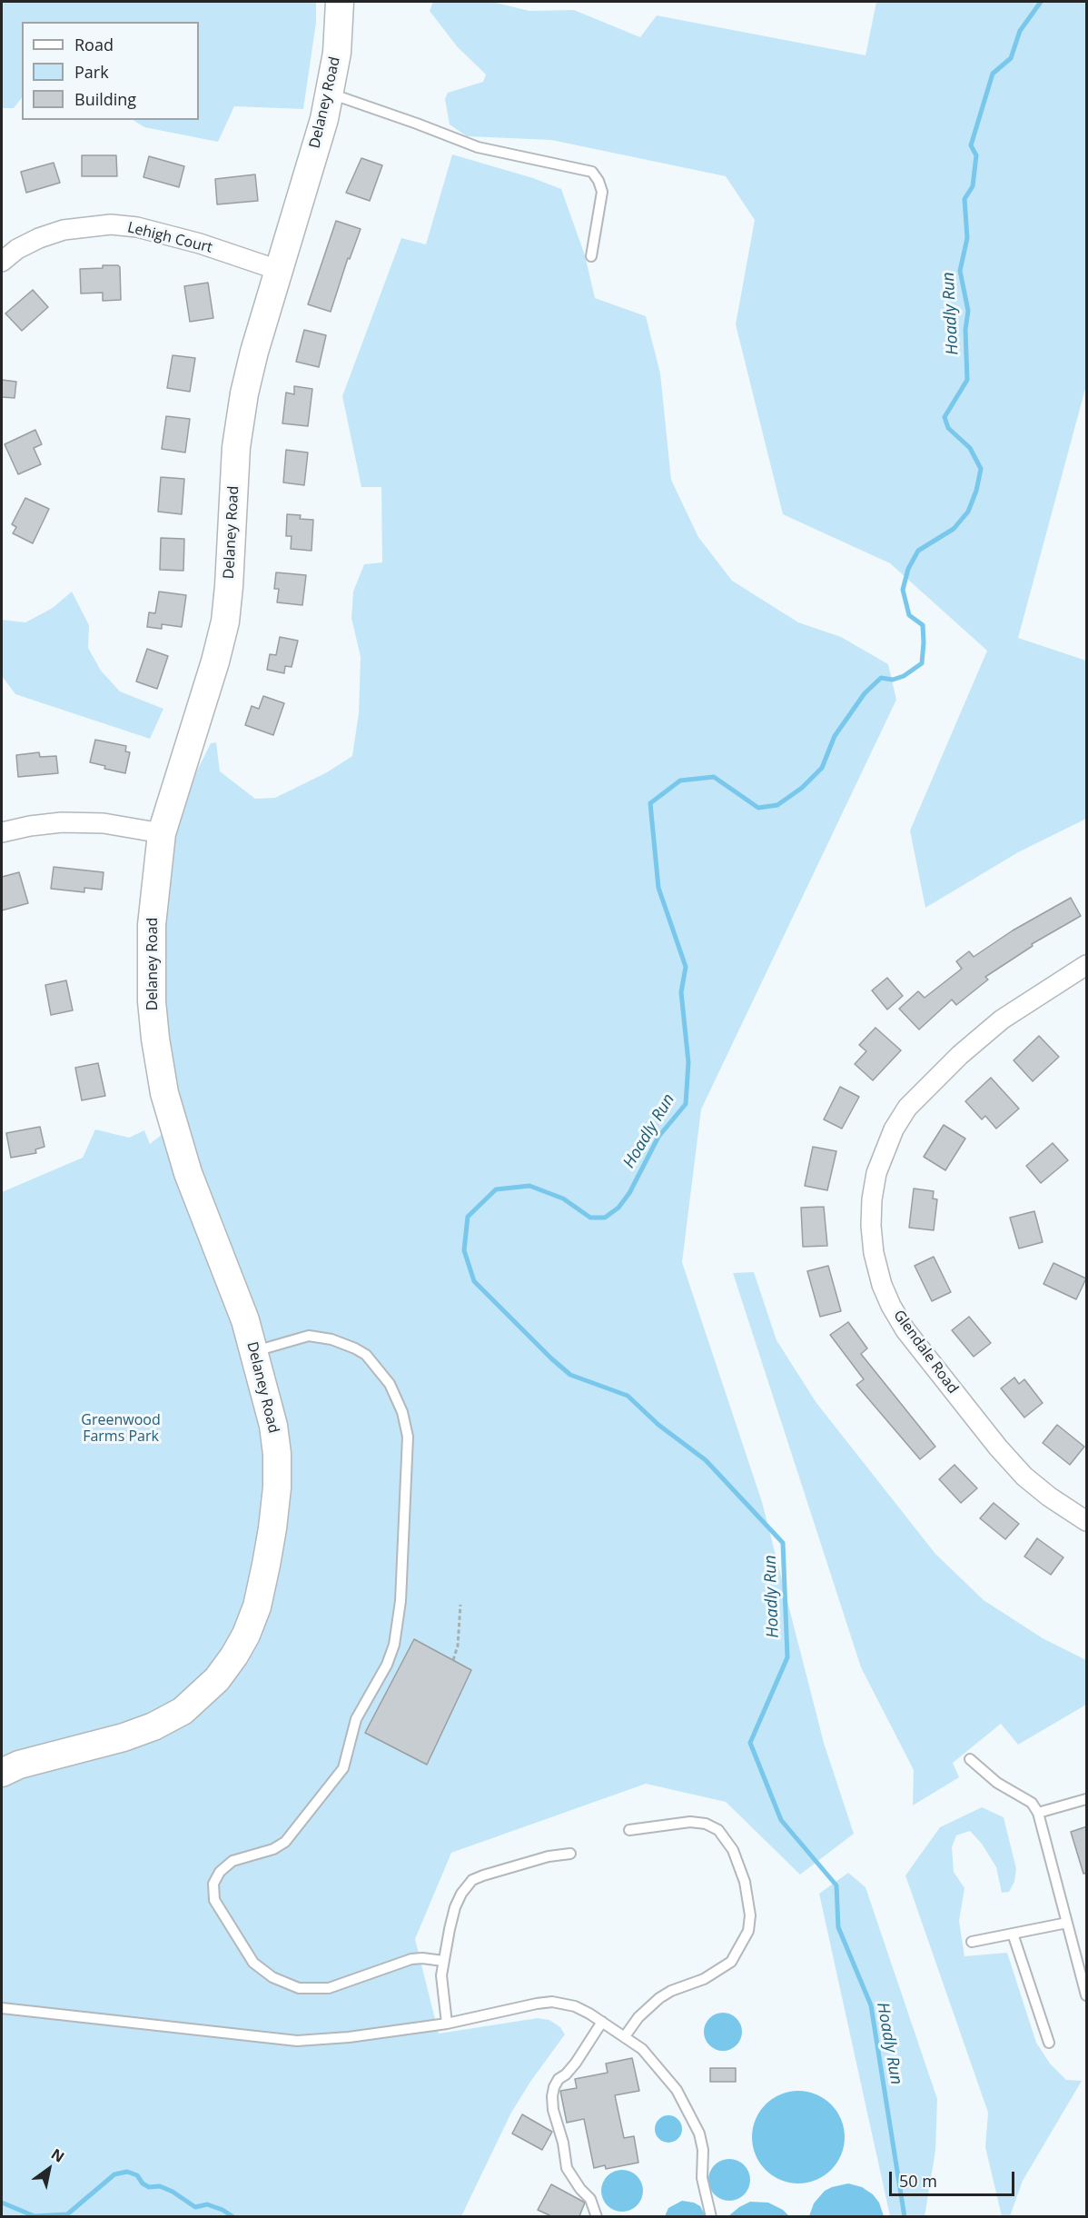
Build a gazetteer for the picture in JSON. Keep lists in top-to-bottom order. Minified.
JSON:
{"streets":{"street":["Delaney Road","Lehigh Court","Glendale Road"]},"crossings":[["Delaney Road","Lehigh Court"]],"water":["Hoadly Run"],"parks":["Greenwood Farms Park"],"legend":["Road","Park","Building"],"scale_bar":"50 m","north":"top right"}
